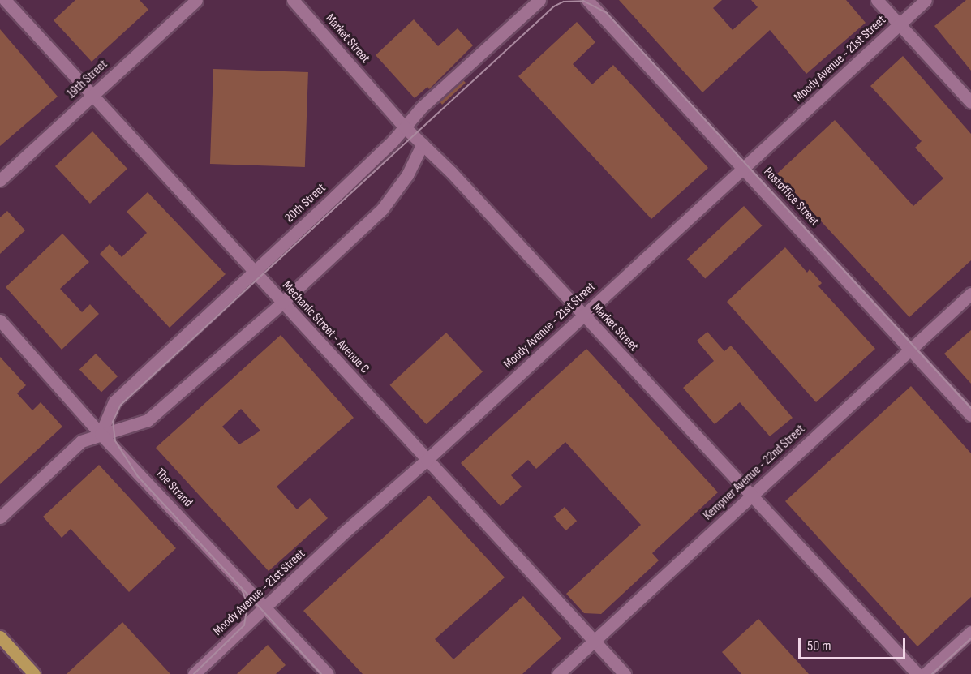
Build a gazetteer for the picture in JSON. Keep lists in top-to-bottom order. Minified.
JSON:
{"streets":{"street":["Market Street","Moody Avenue - 21st Street","19th Street","Postoffice Street","20th Street","Mechanic Street - Avenue C","Kempner Avenue - 22nd Street","The Strand"]},"crossings":[["Market Street","Moody Avenue - 21st Street"],["Market Street","20th Street"],["Market Street","Kempner Avenue - 22nd Street"],["Moody Avenue - 21st Street","Postoffice Street"],["Moody Avenue - 21st Street","Mechanic Street - Avenue C"],["Moody Avenue - 21st Street","The Strand"],["19th Street","Mechanic Street - Avenue C"],["Postoffice Street","Kempner Avenue - 22nd Street"],["20th Street","Mechanic Street - Avenue C"],["20th Street","The Strand"],["Mechanic Street - Avenue C","Kempner Avenue - 22nd Street"]],"scale_bar":"50 m"}
